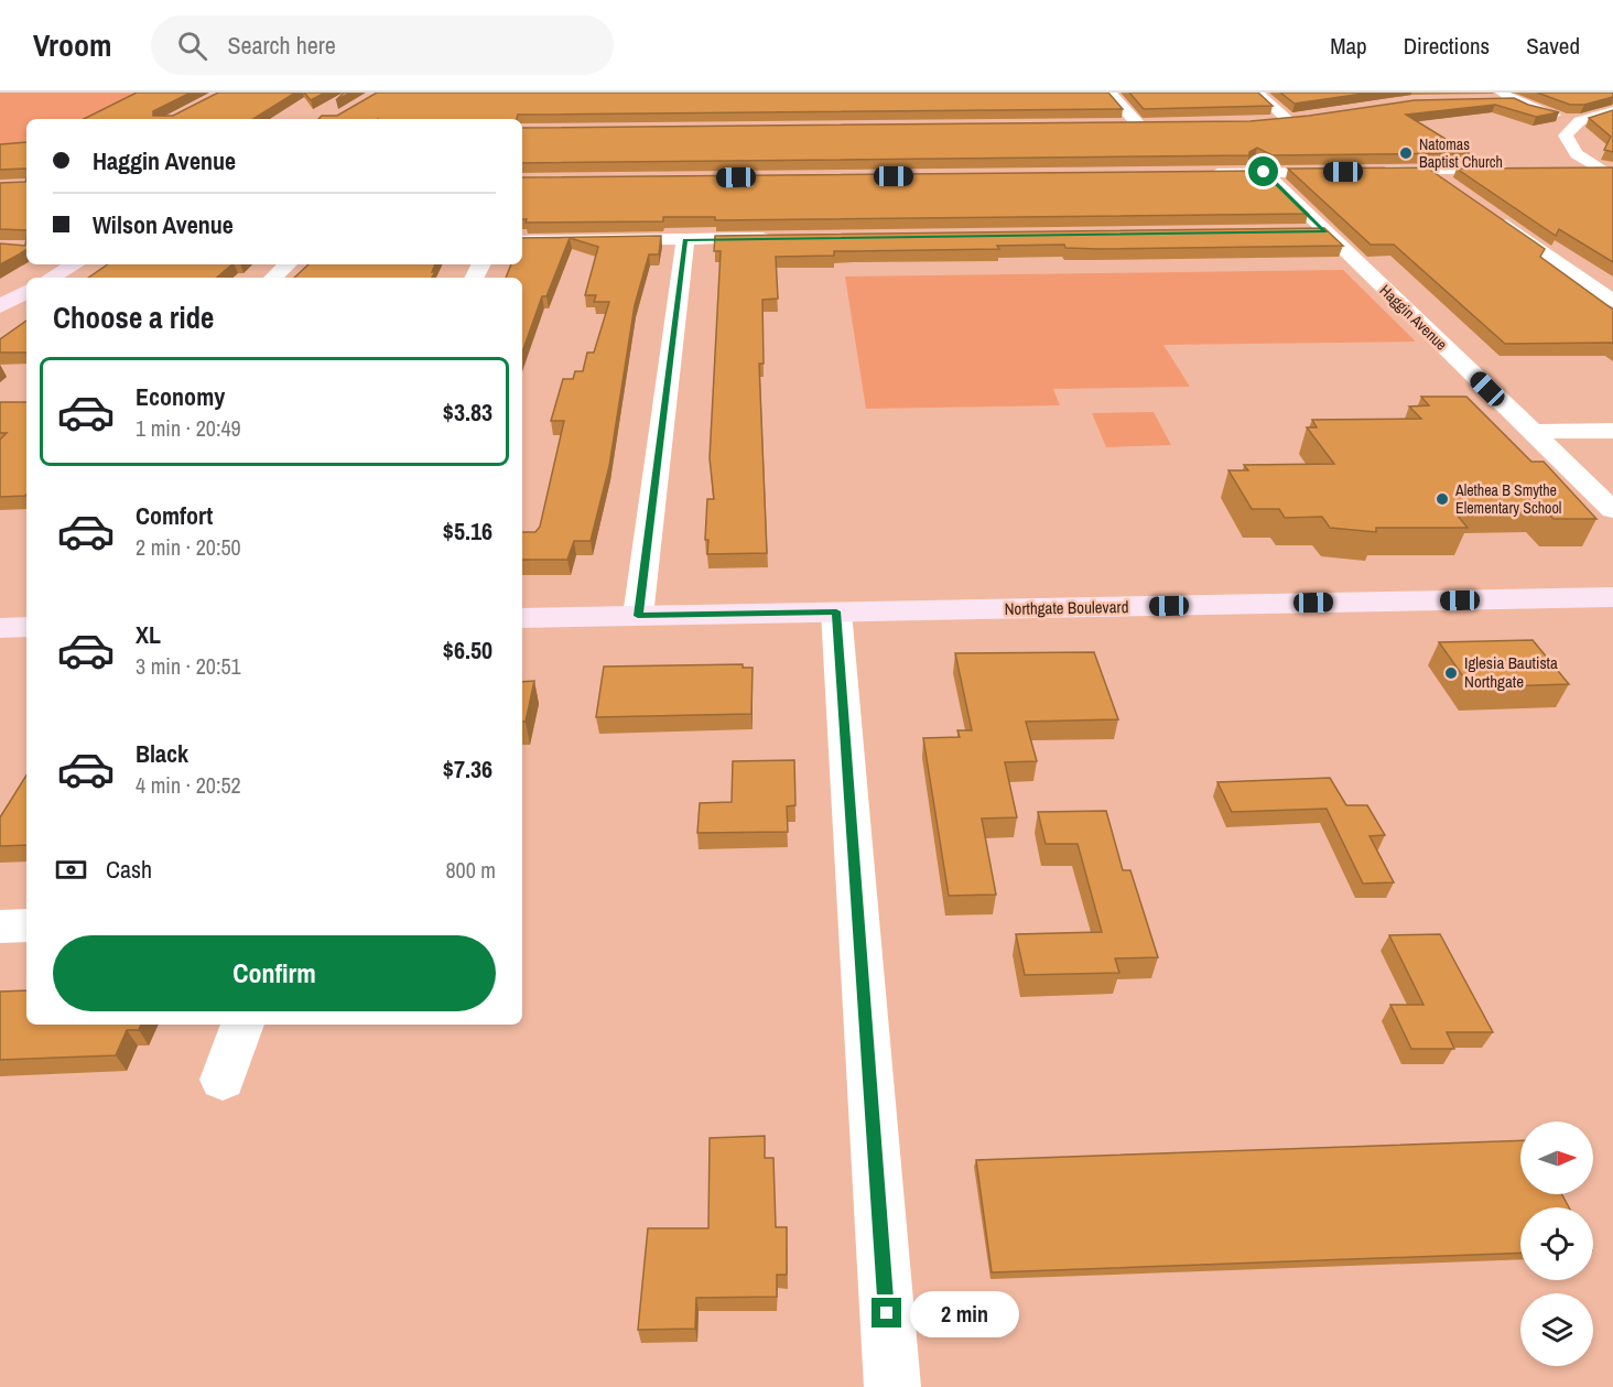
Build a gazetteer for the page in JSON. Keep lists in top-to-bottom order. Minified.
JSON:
{"streets":{"main road":["Northgate Boulevard"],"street":["Haggin Avenue"]},"places":["Natomas Baptist Church","Alethea B Smythe Elementary School","Iglesia Bautista Northgate"],"north":"right","page":{"header":"Vroom","search":"Search here","nav":["Map","Directions","Saved"],"banner":["Haggin Avenue","Wilson Avenue"],"heading":"Choose a ride","list":[{"name":"Economy","note":"1 min · 20:49","value":"$3.83"},{"name":"Comfort","note":"2 min · 20:50","value":"$5.16"},{"name":"XL","note":"3 min · 20:51","value":"$6.50"},{"name":"Black","note":"4 min · 20:52","value":"$7.36"}],"pay":["Cash","800 m"],"buttons":"Confirm","bubble":"2 min"}}
